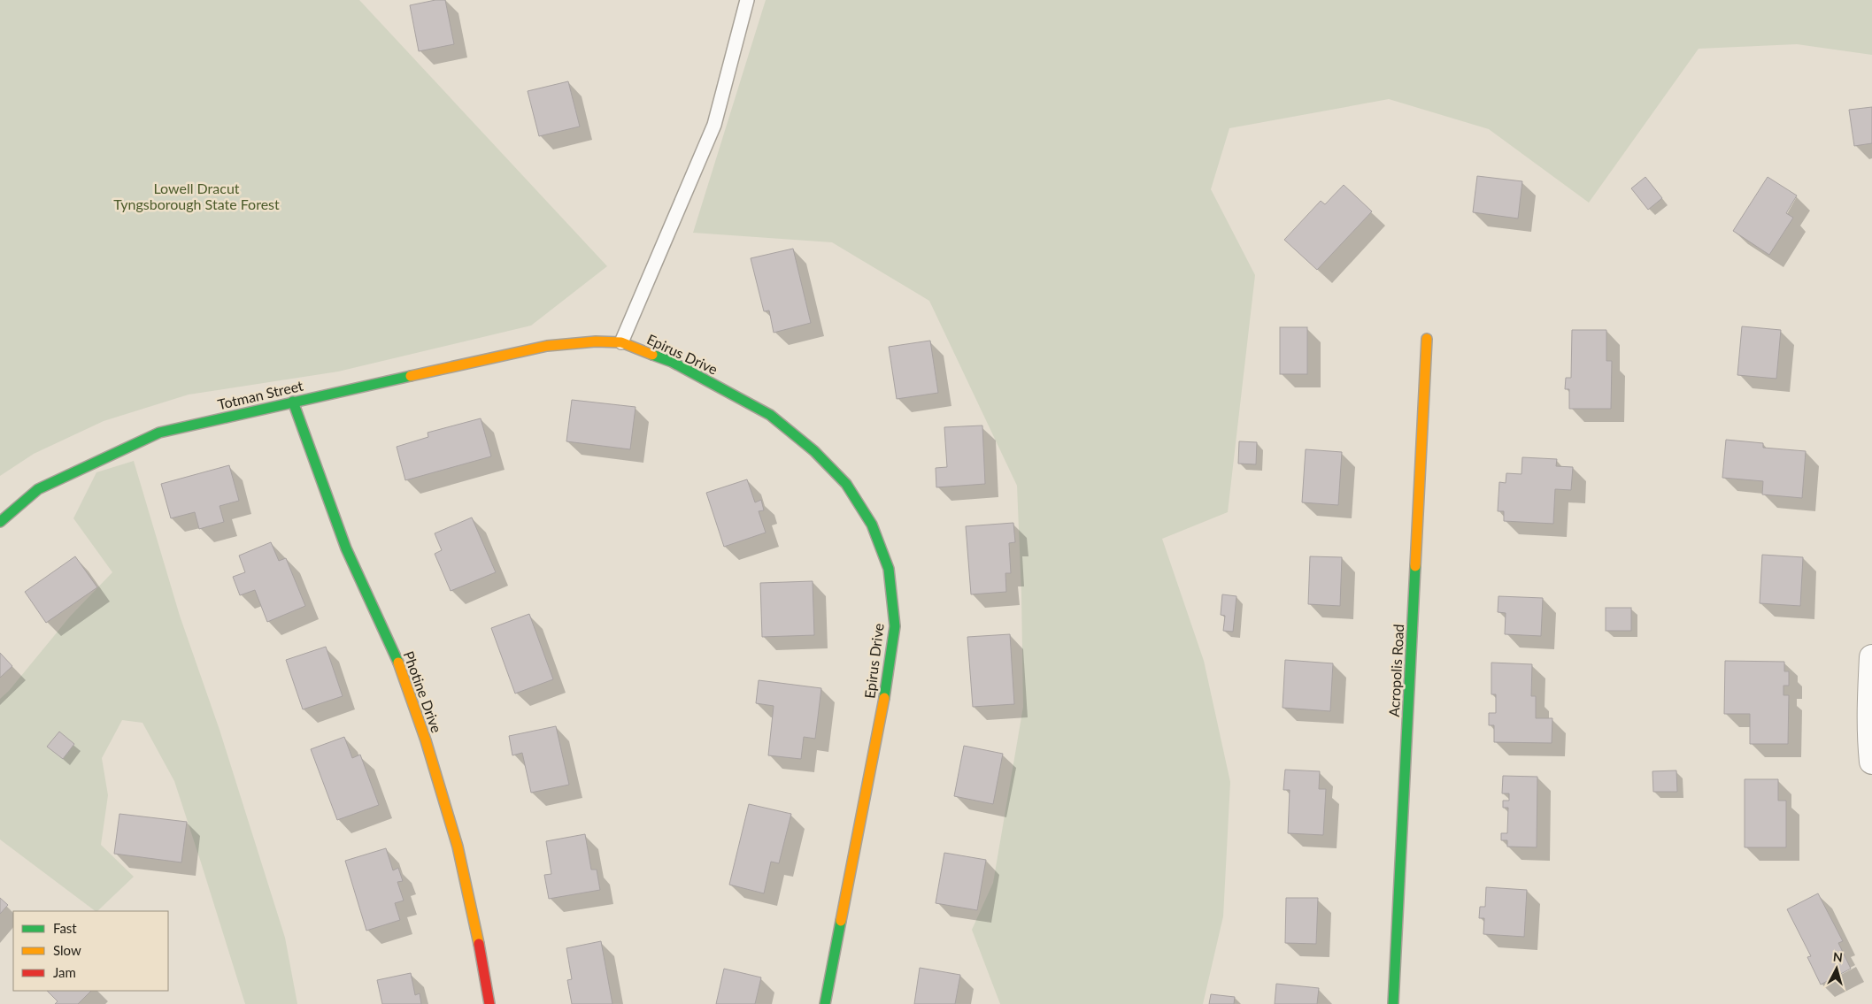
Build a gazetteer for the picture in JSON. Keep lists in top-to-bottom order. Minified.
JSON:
{"streets":{"street":["Epirus Drive","Totman Street","Acropolis Road","Photine Drive"]},"crossings":[["Epirus Drive","Totman Street"],["Totman Street","Photine Drive"]],"parks":["Lowell Dracut Tyngsborough State Forest"],"legend":["Fast","Slow","Jam"],"north":"top"}
